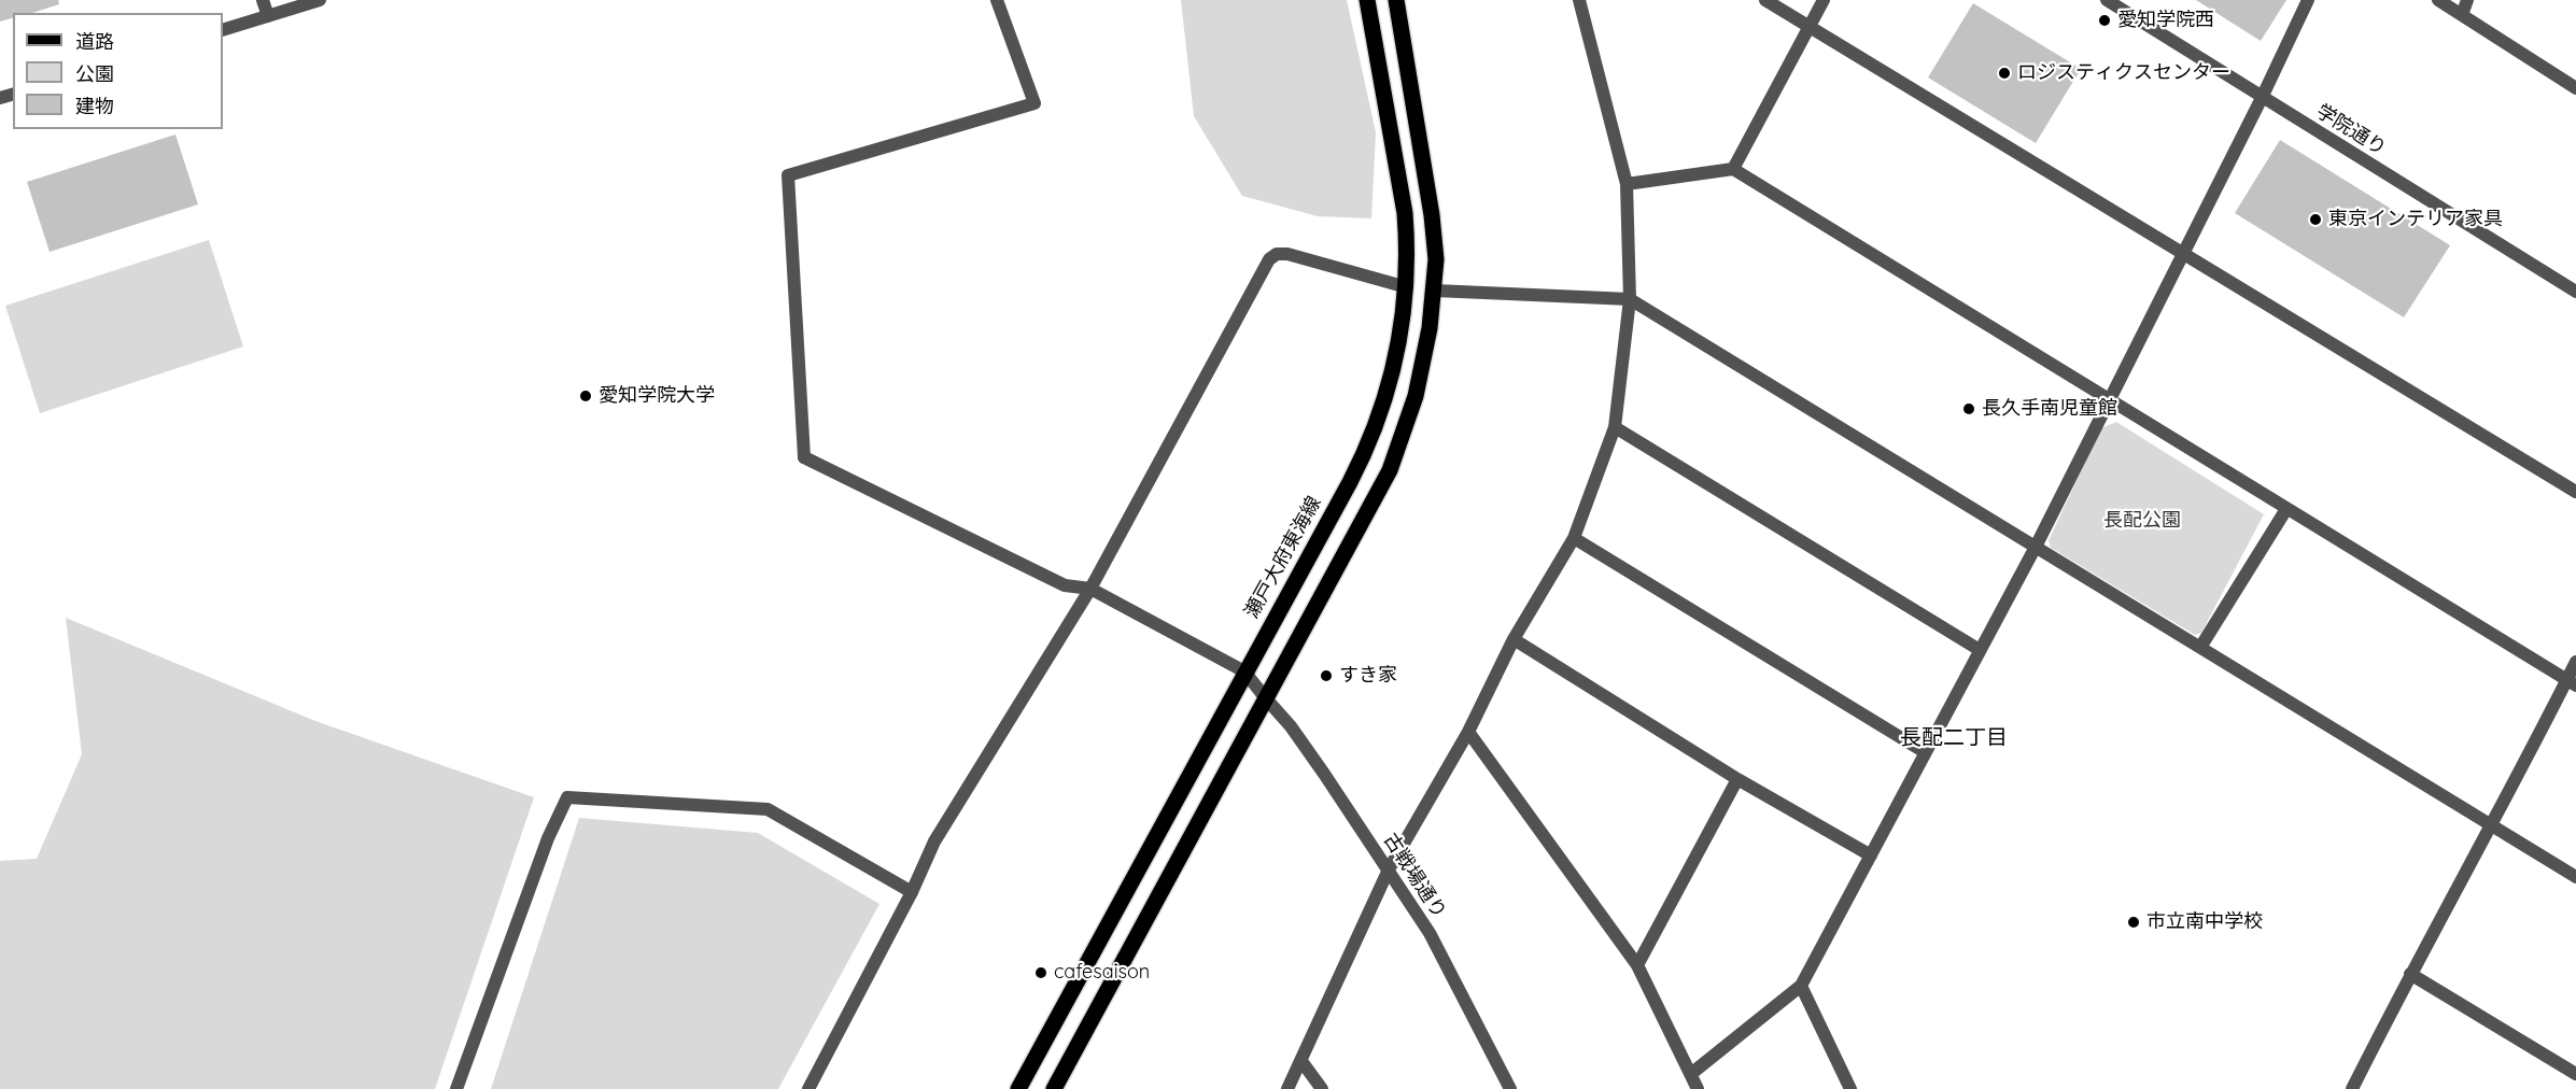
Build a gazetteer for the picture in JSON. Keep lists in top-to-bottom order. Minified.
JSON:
{"streets":{"main road":["瀬戸大府東海線"],"street":["学院通り","古戦場通り"]},"crossings":[["瀬戸大府東海線","古戦場通り"]],"districts":["長配二丁目"],"parks":["長配公園"],"places":["愛知学院西","ロジスティクスセンター","東京インテリア家具","愛知学院大学","長久手南児童館","すき家","市立南中学校","cafesaison"],"legend":["道路","公園","建物"]}
